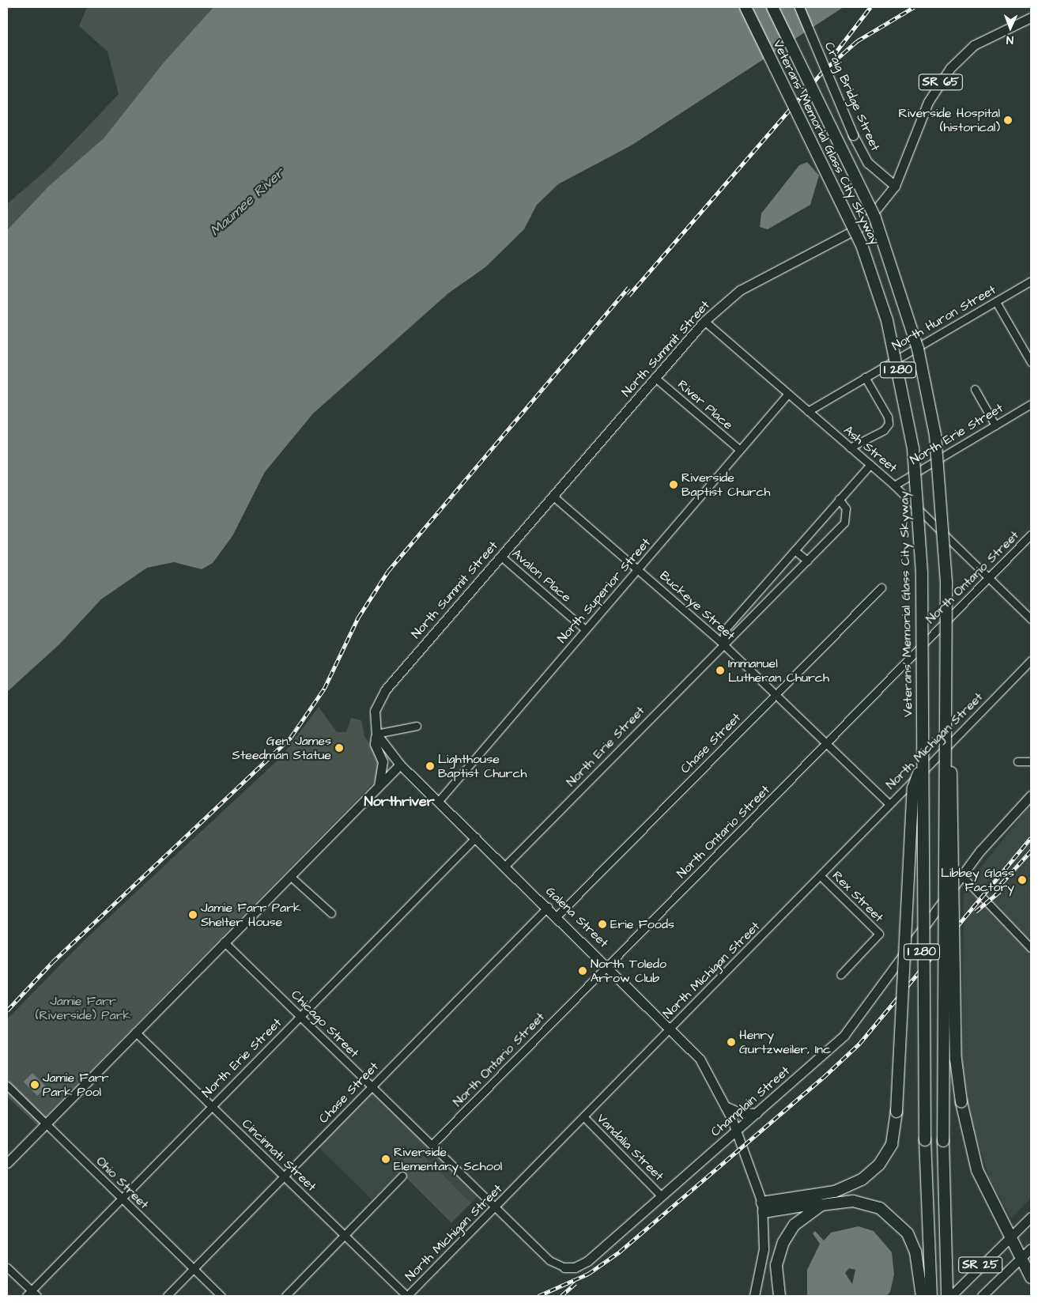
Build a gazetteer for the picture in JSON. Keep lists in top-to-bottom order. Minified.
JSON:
{"streets":{"highway":["Veterans' Memorial Glass City Skyway","I 280"],"main road":["SR 65","Craig Bridge Street","North Summit Street","Galena Street","Champlain Street","SR 25"],"street":["North Huron Street","River Place","North Erie Street","Ash Street","Avalon Place","North Ontario Street","North Superior Street","Buckeye Street","North Michigan Street","Chase Street","Rex Street","Chicago Street","Vandalia Street","Cincinnati Street","Ohio Street"]},"crossings":[["Craig Bridge Street","North Summit Street"],["North Huron Street","Ash Street"],["North Summit Street","River Place"],["North Summit Street","Ash Street"],["North Summit Street","Avalon Place"],["North Summit Street","Buckeye Street"],["North Summit Street","Galena Street"],["River Place","North Superior Street"],["North Erie Street","Ash Street"],["North Erie Street","Buckeye Street"],["North Erie Street","Galena Street"],["North Erie Street","Chicago Street"],["North Erie Street","Cincinnati Street"],["North Erie Street","Ohio Street"],["Ash Street","North Ontario Street"],["Ash Street","North Superior Street"],["Avalon Place","North Superior Street"],["North Ontario Street","Buckeye Street"],["North Ontario Street","Galena Street"],["North Ontario Street","Chicago Street"],["North Superior Street","Buckeye Street"],["North Superior Street","Galena Street"],["Buckeye Street","North Michigan Street"],["Buckeye Street","Chase Street"],["North Michigan Street","Rex Street"],["North Michigan Street","Galena Street"],["North Michigan Street","Chicago Street"],["North Michigan Street","Vandalia Street"],["North Michigan Street","Cincinnati Street"],["Chase Street","Galena Street"],["Chase Street","Chicago Street"],["Chase Street","Cincinnati Street"],["Chase Street","Ohio Street"],["Galena Street","Champlain Street"],["Chicago Street","Champlain Street"],["Champlain Street","Vandalia Street"]],"districts":["Northriver"],"water":["Maumee River"],"parks":["Jamie Farr (Riverside) Park"],"places":["Riverside Hospital (historical)","Riverside Baptist Church","Immanuel Lutheran Church","Gen. James Steedman Statue","Lighthouse Baptist Church","Libbey Glass Factory","Jamie Farr Park Shelter House","Erie Foods","North Toledo Arrow Club","Henry Gurtzweiler, Inc","Jamie Farr Park Pool","Riverside Elementary School"],"north":"bottom"}
